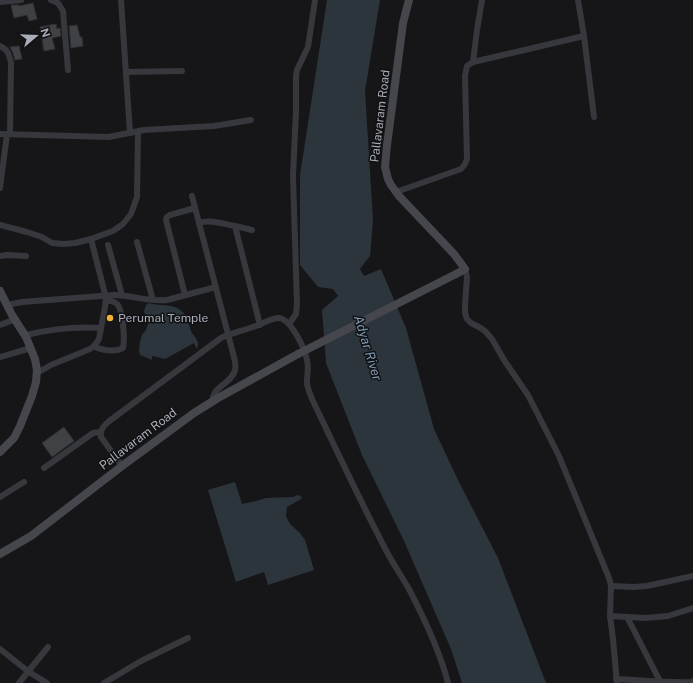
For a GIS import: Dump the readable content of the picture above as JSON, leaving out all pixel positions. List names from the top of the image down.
{
  "streets": {
    "street": ["Pallavaram Road"]
  },
  "water": ["Adyar River"],
  "places": ["Perumal Temple"],
  "north": "right"
}
